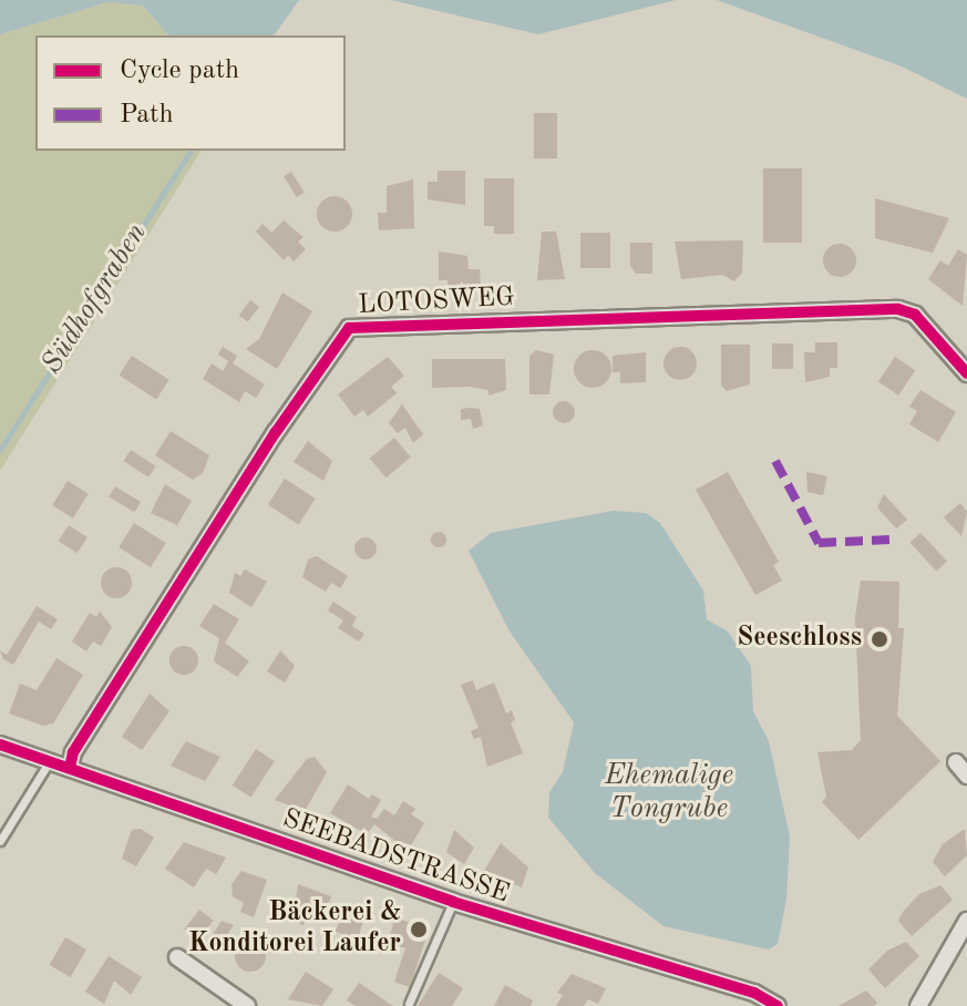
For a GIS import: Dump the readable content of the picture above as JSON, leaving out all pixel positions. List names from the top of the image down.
{
  "streets": {
    "street": ["LOTOSWEG", "SEEBADSTRASSE"]
  },
  "crossings": [
    ["LOTOSWEG", "SEEBADSTRASSE"]
  ],
  "water": ["Südhofgraben", "Ehemalige Tongrube"],
  "places": ["Seeschloss", "Bäckerei & Konditorei Laufer"],
  "legend": ["Cycle path", "Path"]
}
